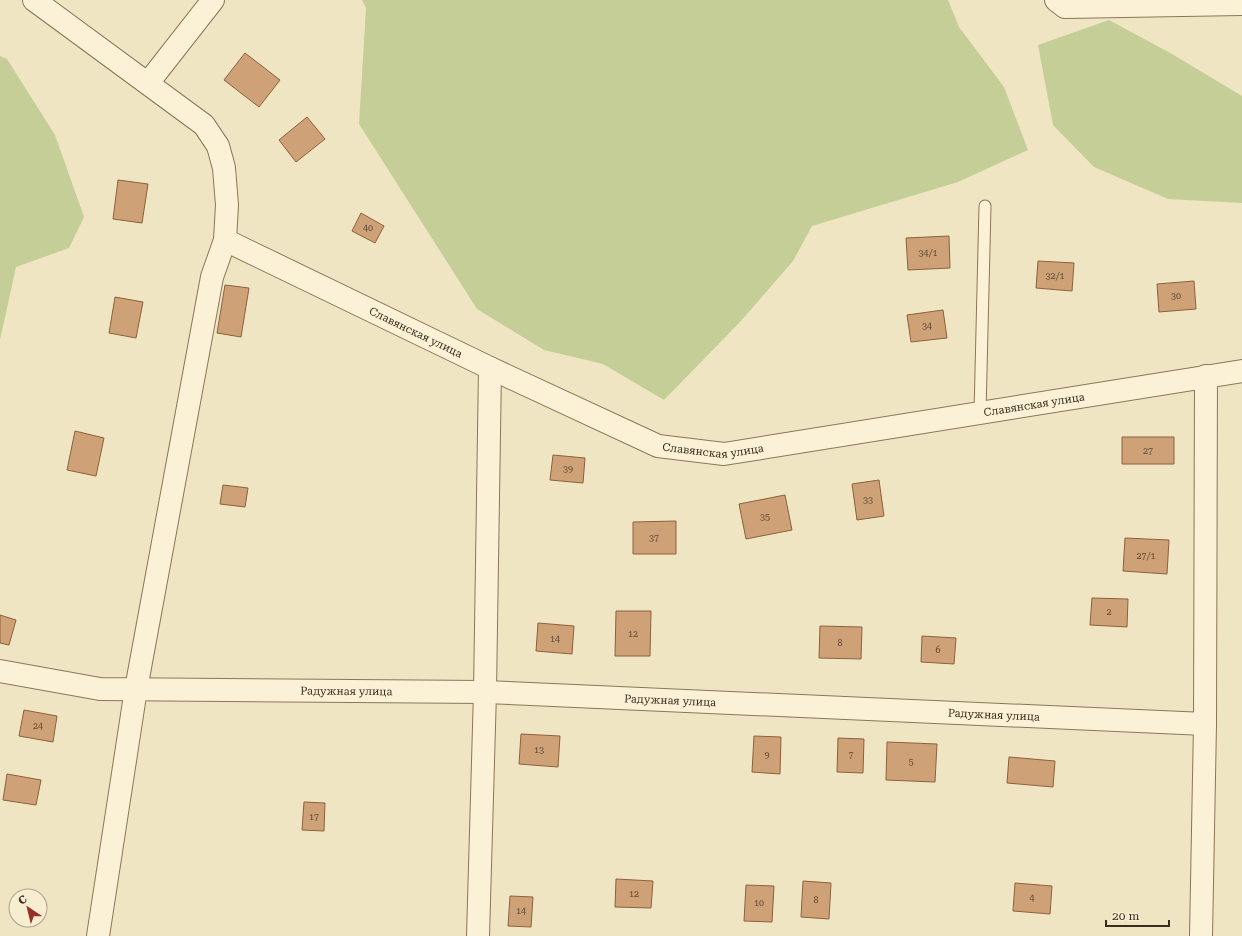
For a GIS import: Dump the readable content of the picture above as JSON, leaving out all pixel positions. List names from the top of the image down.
{
  "streets": {
    "street": ["Славянская улица", "Радужная улица"]
  },
  "house_numbers": [
    "40",
    "34/1",
    "32/1",
    "30",
    "34",
    "27",
    "39",
    "33",
    "35",
    "37",
    "27/1",
    "2",
    "12",
    "14",
    "8",
    "6",
    "24",
    "13",
    "9",
    "7",
    "5",
    "17",
    "12",
    "4",
    "8",
    "10",
    "14"
  ],
  "scale_bar": "20 m",
  "north": "top left"
}
